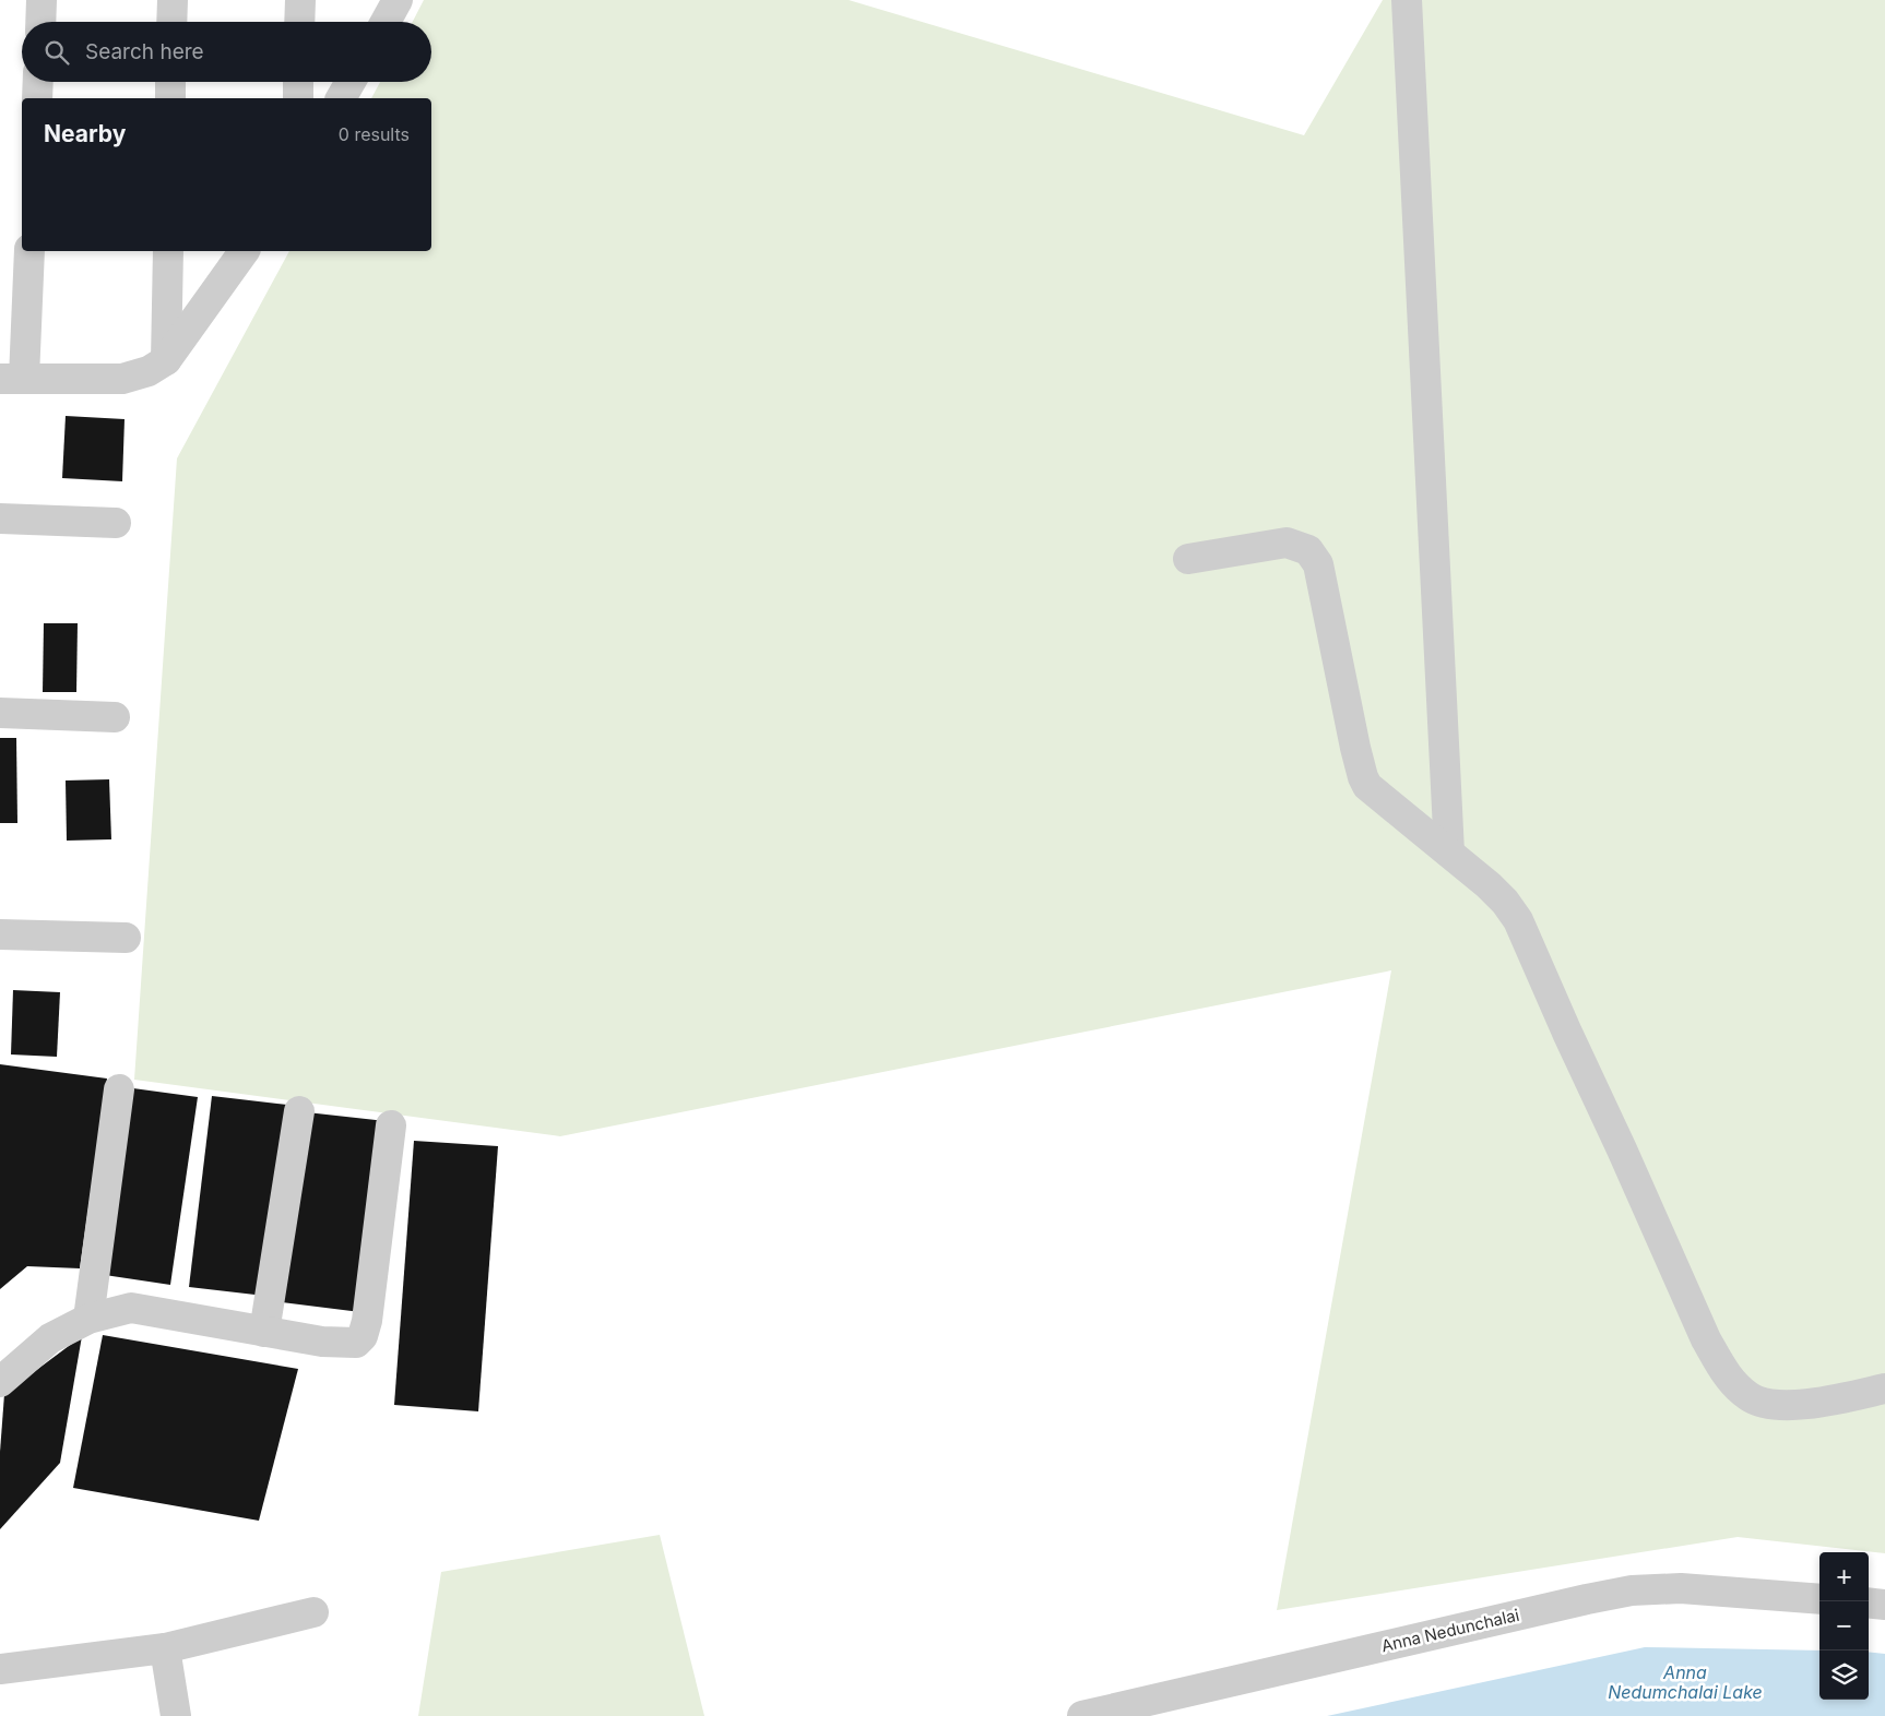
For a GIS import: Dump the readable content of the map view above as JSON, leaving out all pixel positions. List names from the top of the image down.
{
  "streets": {
    "street": ["Anna Nedunchalai"]
  },
  "water": ["Anna Nedumchalai Lake"],
  "page": {
    "search": "Search here",
    "heading": ["Nearby", "0 results"],
    "map_buttons": ["+", "−"]
  }
}
